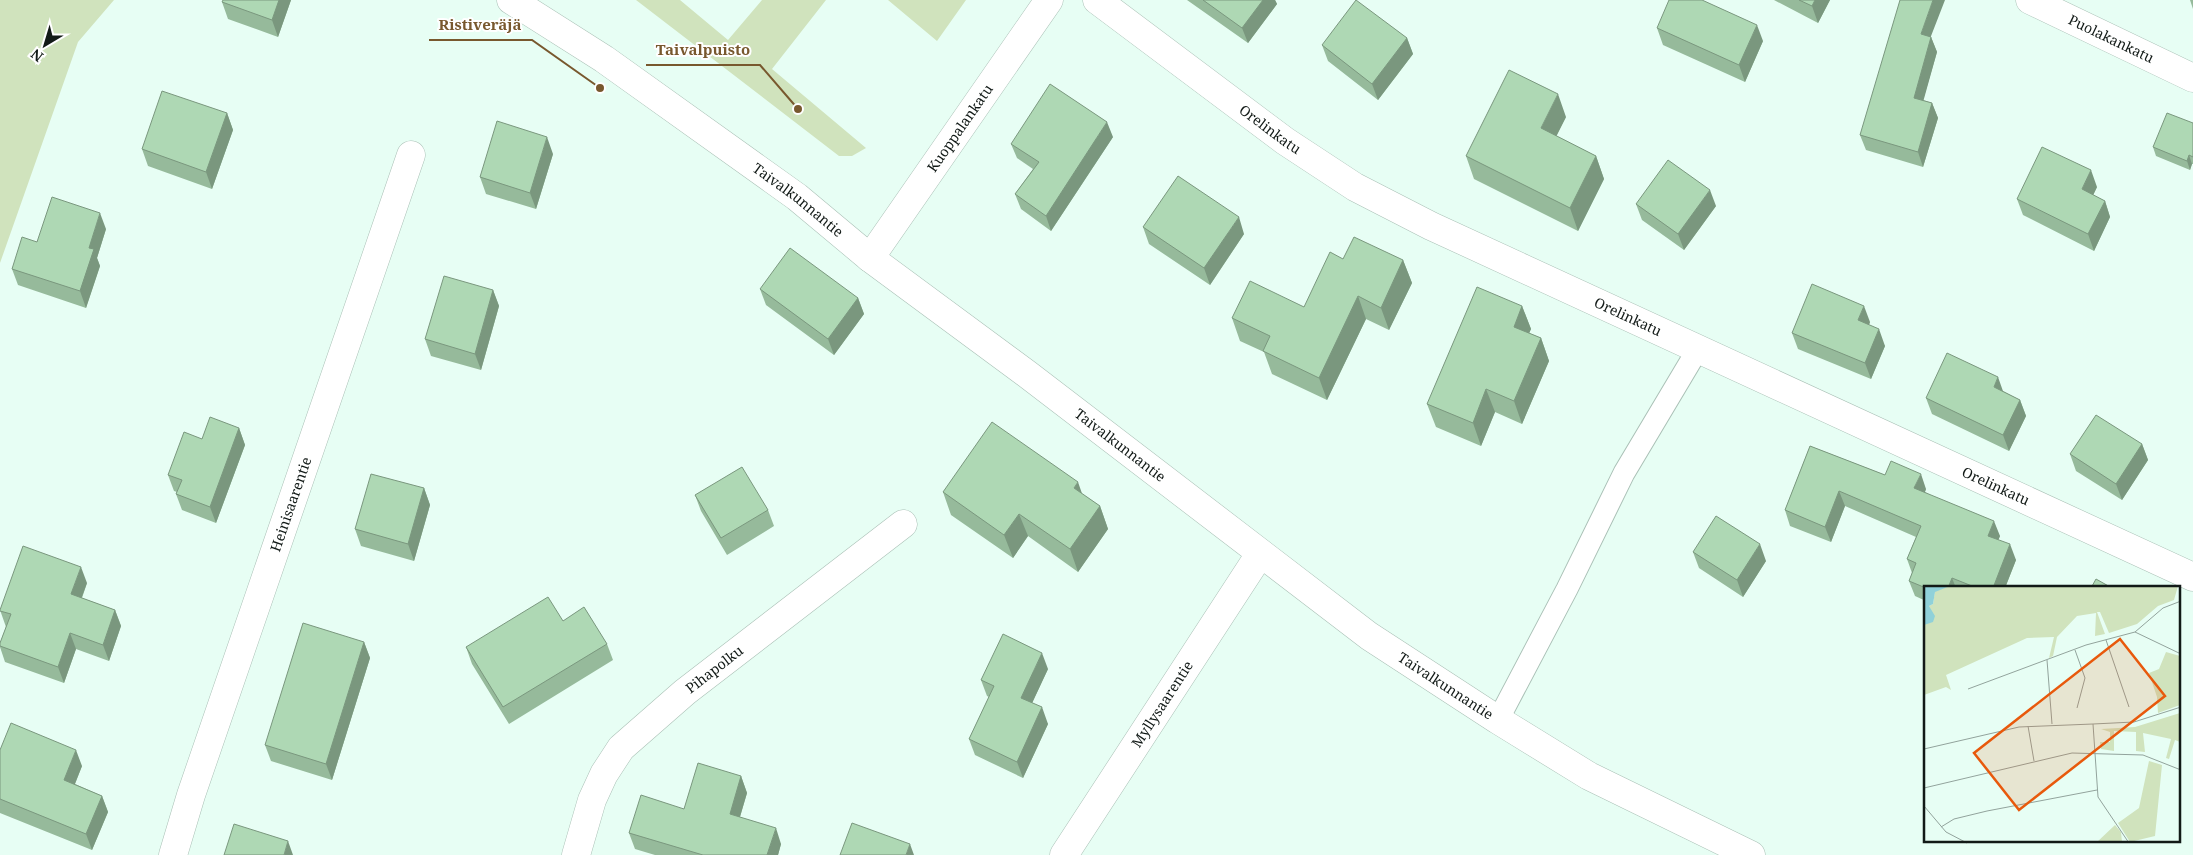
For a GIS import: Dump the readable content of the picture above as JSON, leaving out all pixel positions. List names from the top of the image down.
{
  "streets": {
    "street": [
      "Puolakankatu",
      "Kuoppalankatu",
      "Orelinkatu",
      "Taivalkunnantie",
      "Heinisaarentie",
      "Pihapolku",
      "Myllysaarentie"
    ]
  },
  "crossings": [
    ["Kuoppalankatu", "Taivalkunnantie"],
    ["Taivalkunnantie", "Myllysaarentie"]
  ],
  "places": ["Ristiveräjä", "Taivalpuisto"],
  "north": "bottom left"
}
